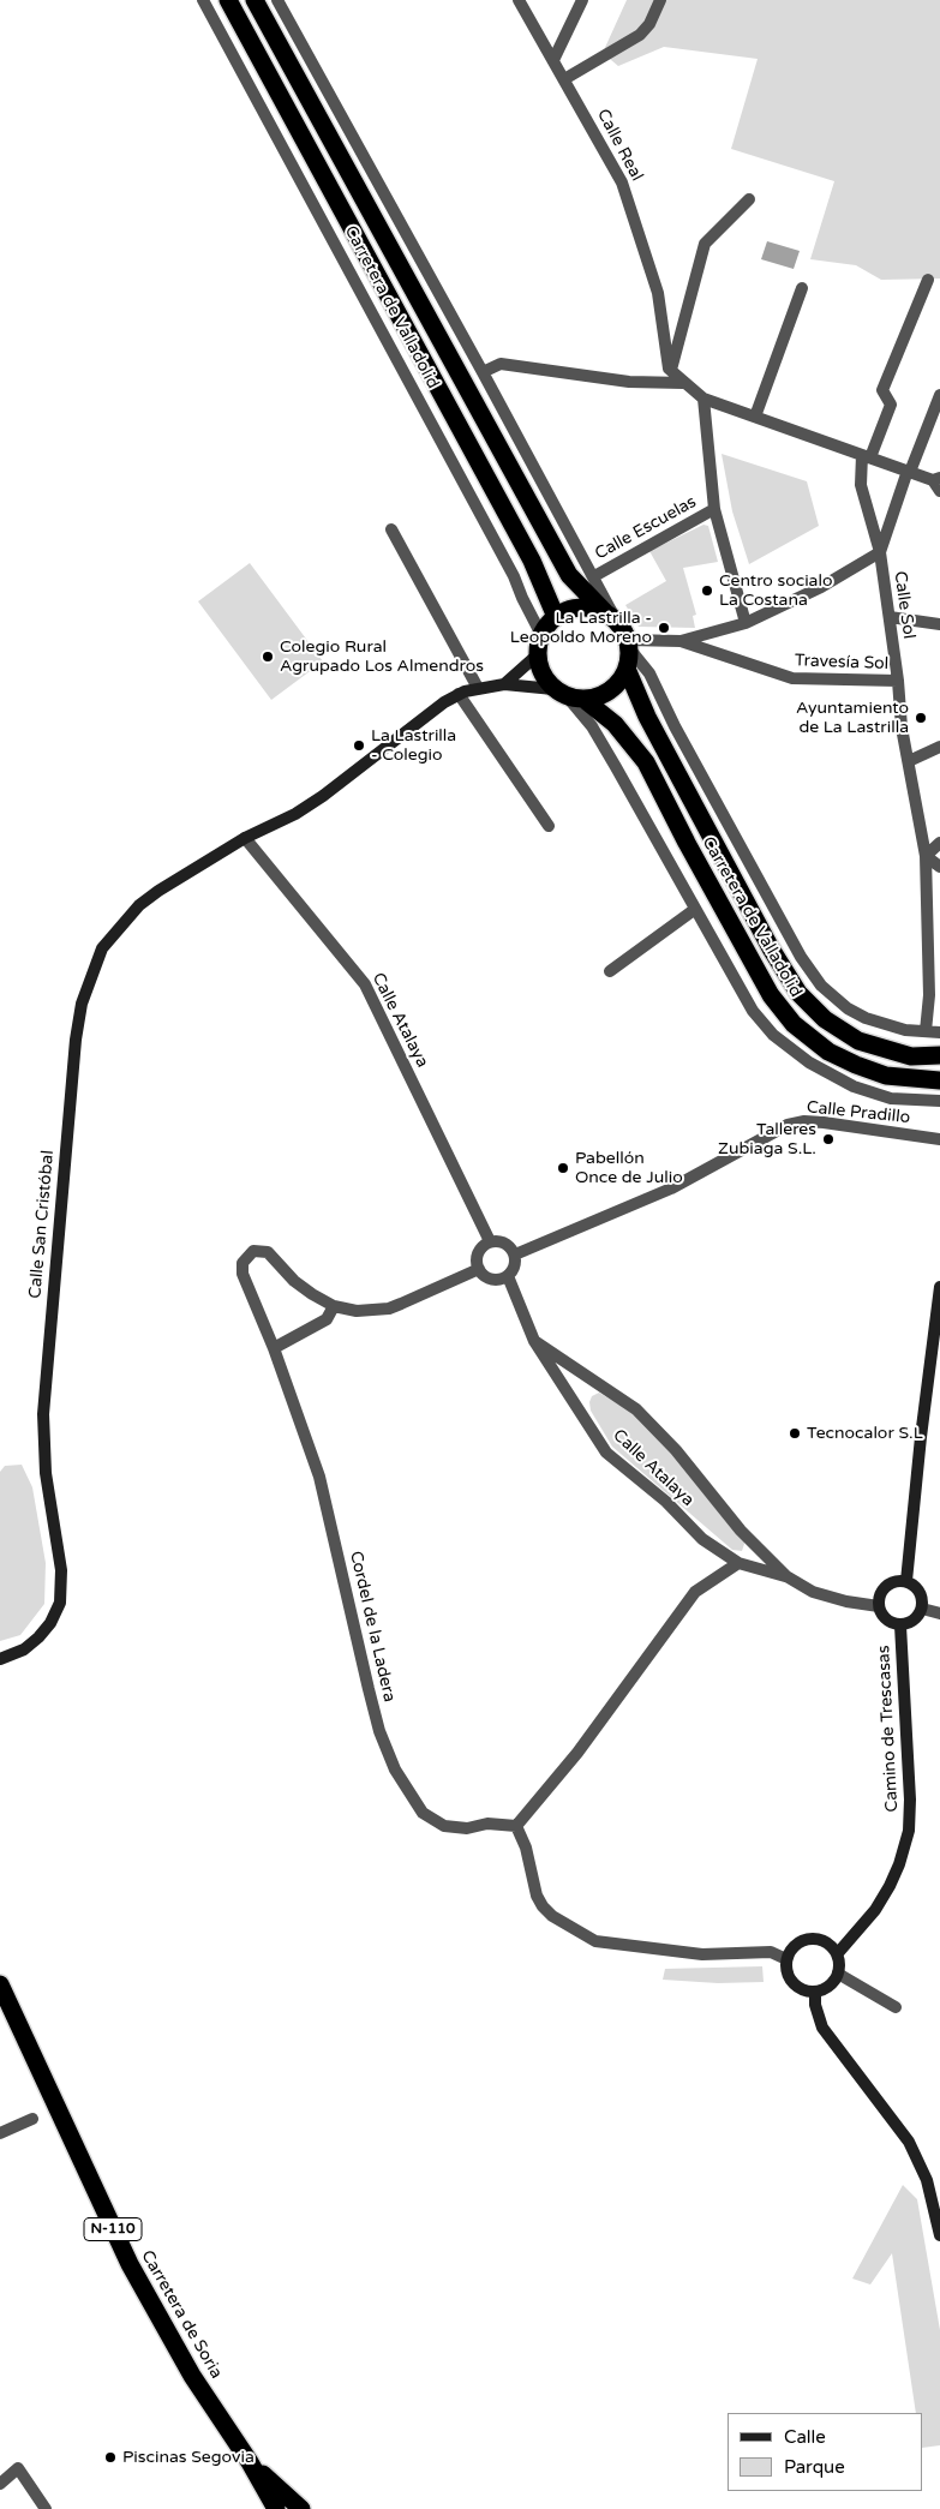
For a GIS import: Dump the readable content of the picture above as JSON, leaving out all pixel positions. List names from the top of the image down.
{
  "streets": {
    "highway": ["Carretera de Valladolid", "N-110", "Carretera de Soria"],
    "main road": ["Calle San Cristóbal", "Camino de Trescasas"],
    "street": [
      "Calle Real",
      "Calle Escuelas",
      "Calle Sol",
      "Travesía Sol",
      "Calle Atalaya",
      "Calle Pradillo",
      "Cordel de la Ladera"
    ]
  },
  "crossings": [
    ["Carretera de Valladolid", "Calle Sol"],
    ["Carretera de Valladolid", "Calle San Cristóbal"],
    ["Calle Sol", "Travesía Sol"],
    ["Calle Atalaya", "Calle Pradillo"],
    ["Calle Atalaya", "Calle San Cristóbal"],
    ["Calle Atalaya", "Cordel de la Ladera"],
    ["Calle Atalaya", "Camino de Trescasas"],
    ["Calle Pradillo", "Cordel de la Ladera"]
  ],
  "places": [
    "Centro socialo La Costana",
    "La Lastrilla - Leopoldo Moreno",
    "Colegio Rural Agrupado Los Almendros",
    "Ayuntamiento de La Lastrilla",
    "La Lastrilla - Colegio",
    "Talleres Zubiaga S.L.",
    "Pabellón Once de Julio",
    "Tecnocalor S.L",
    "Piscinas Segovia"
  ],
  "legend": ["Calle", "Parque"]
}
